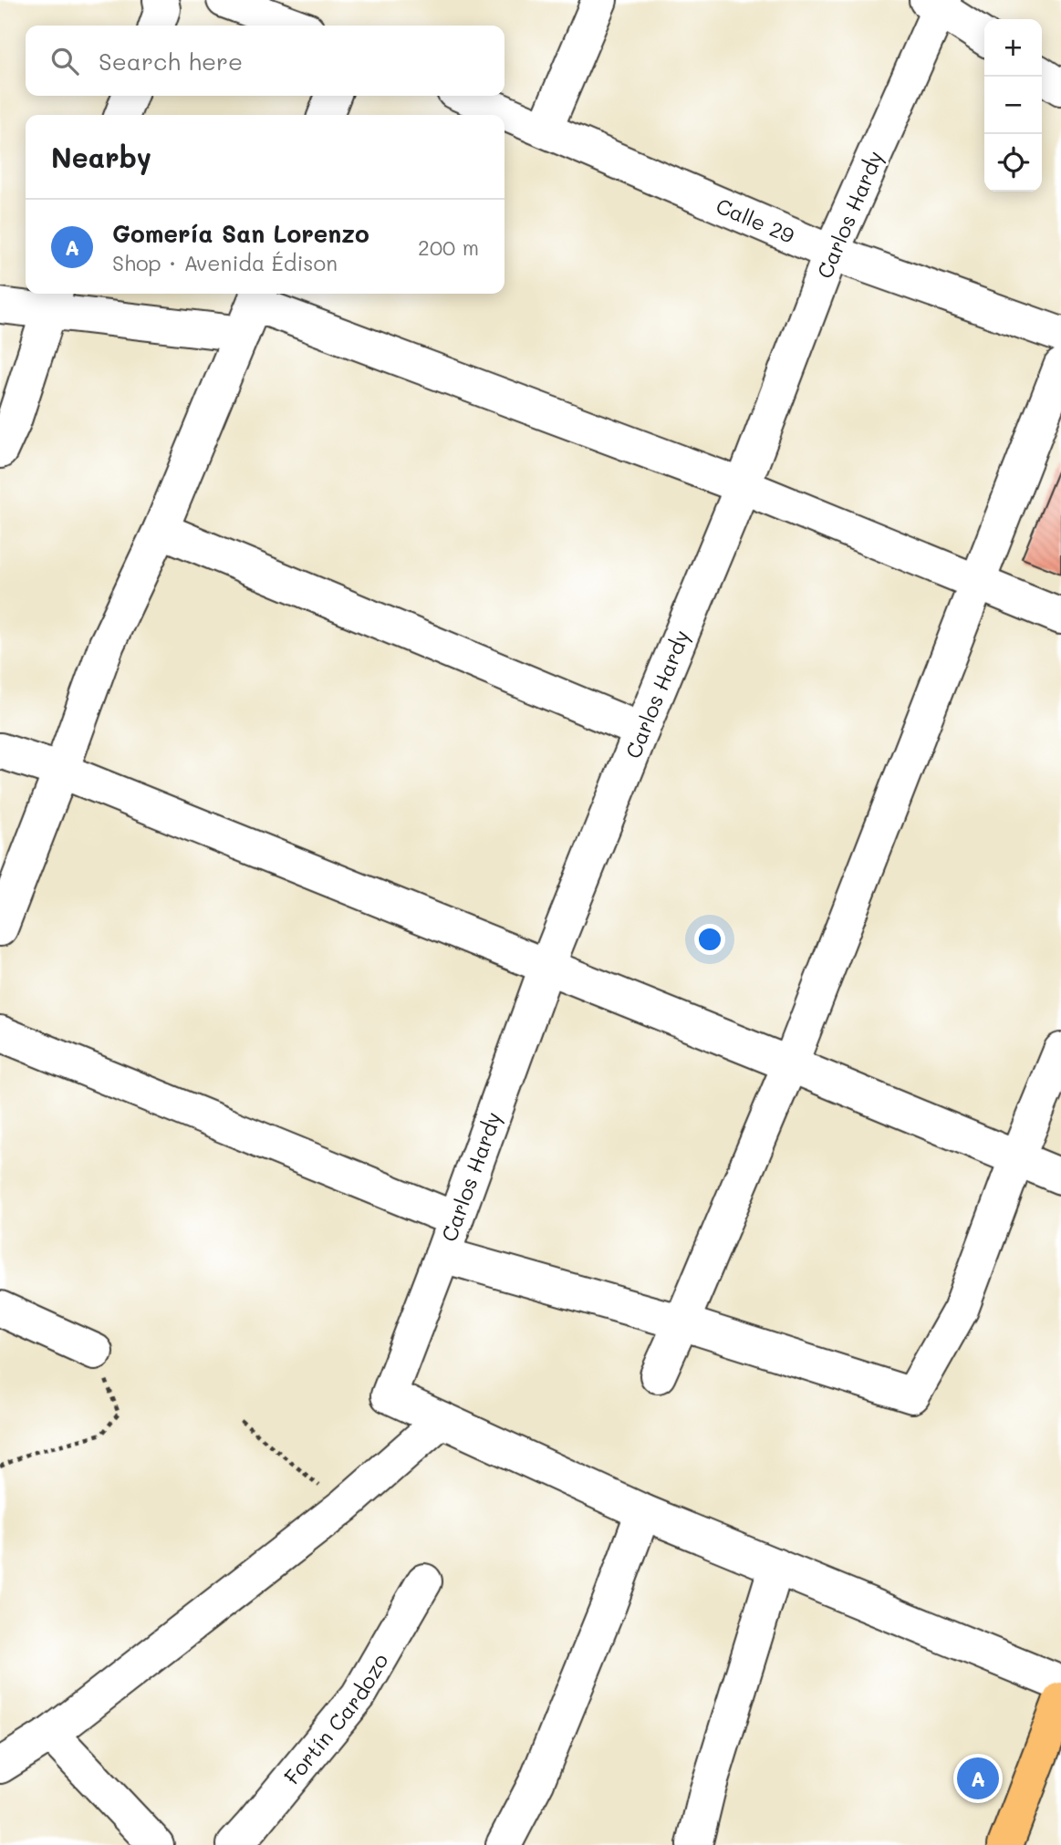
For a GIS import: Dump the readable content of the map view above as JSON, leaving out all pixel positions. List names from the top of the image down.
{
  "streets": {
    "street": ["Carlos Hardy", "Calle 29", "Fortín Cardozo"]
  },
  "crossings": [
    ["Carlos Hardy", "Calle 29"]
  ],
  "page": {
    "map_buttons": ["+", "−"],
    "search": "Search here",
    "heading": "Nearby",
    "list": [
      {
        "mark": "A",
        "name": "Gomería San Lorenzo",
        "note": "Shop · Avenida Édison",
        "value": "200 m"
      }
    ],
    "pins": "A"
  }
}
